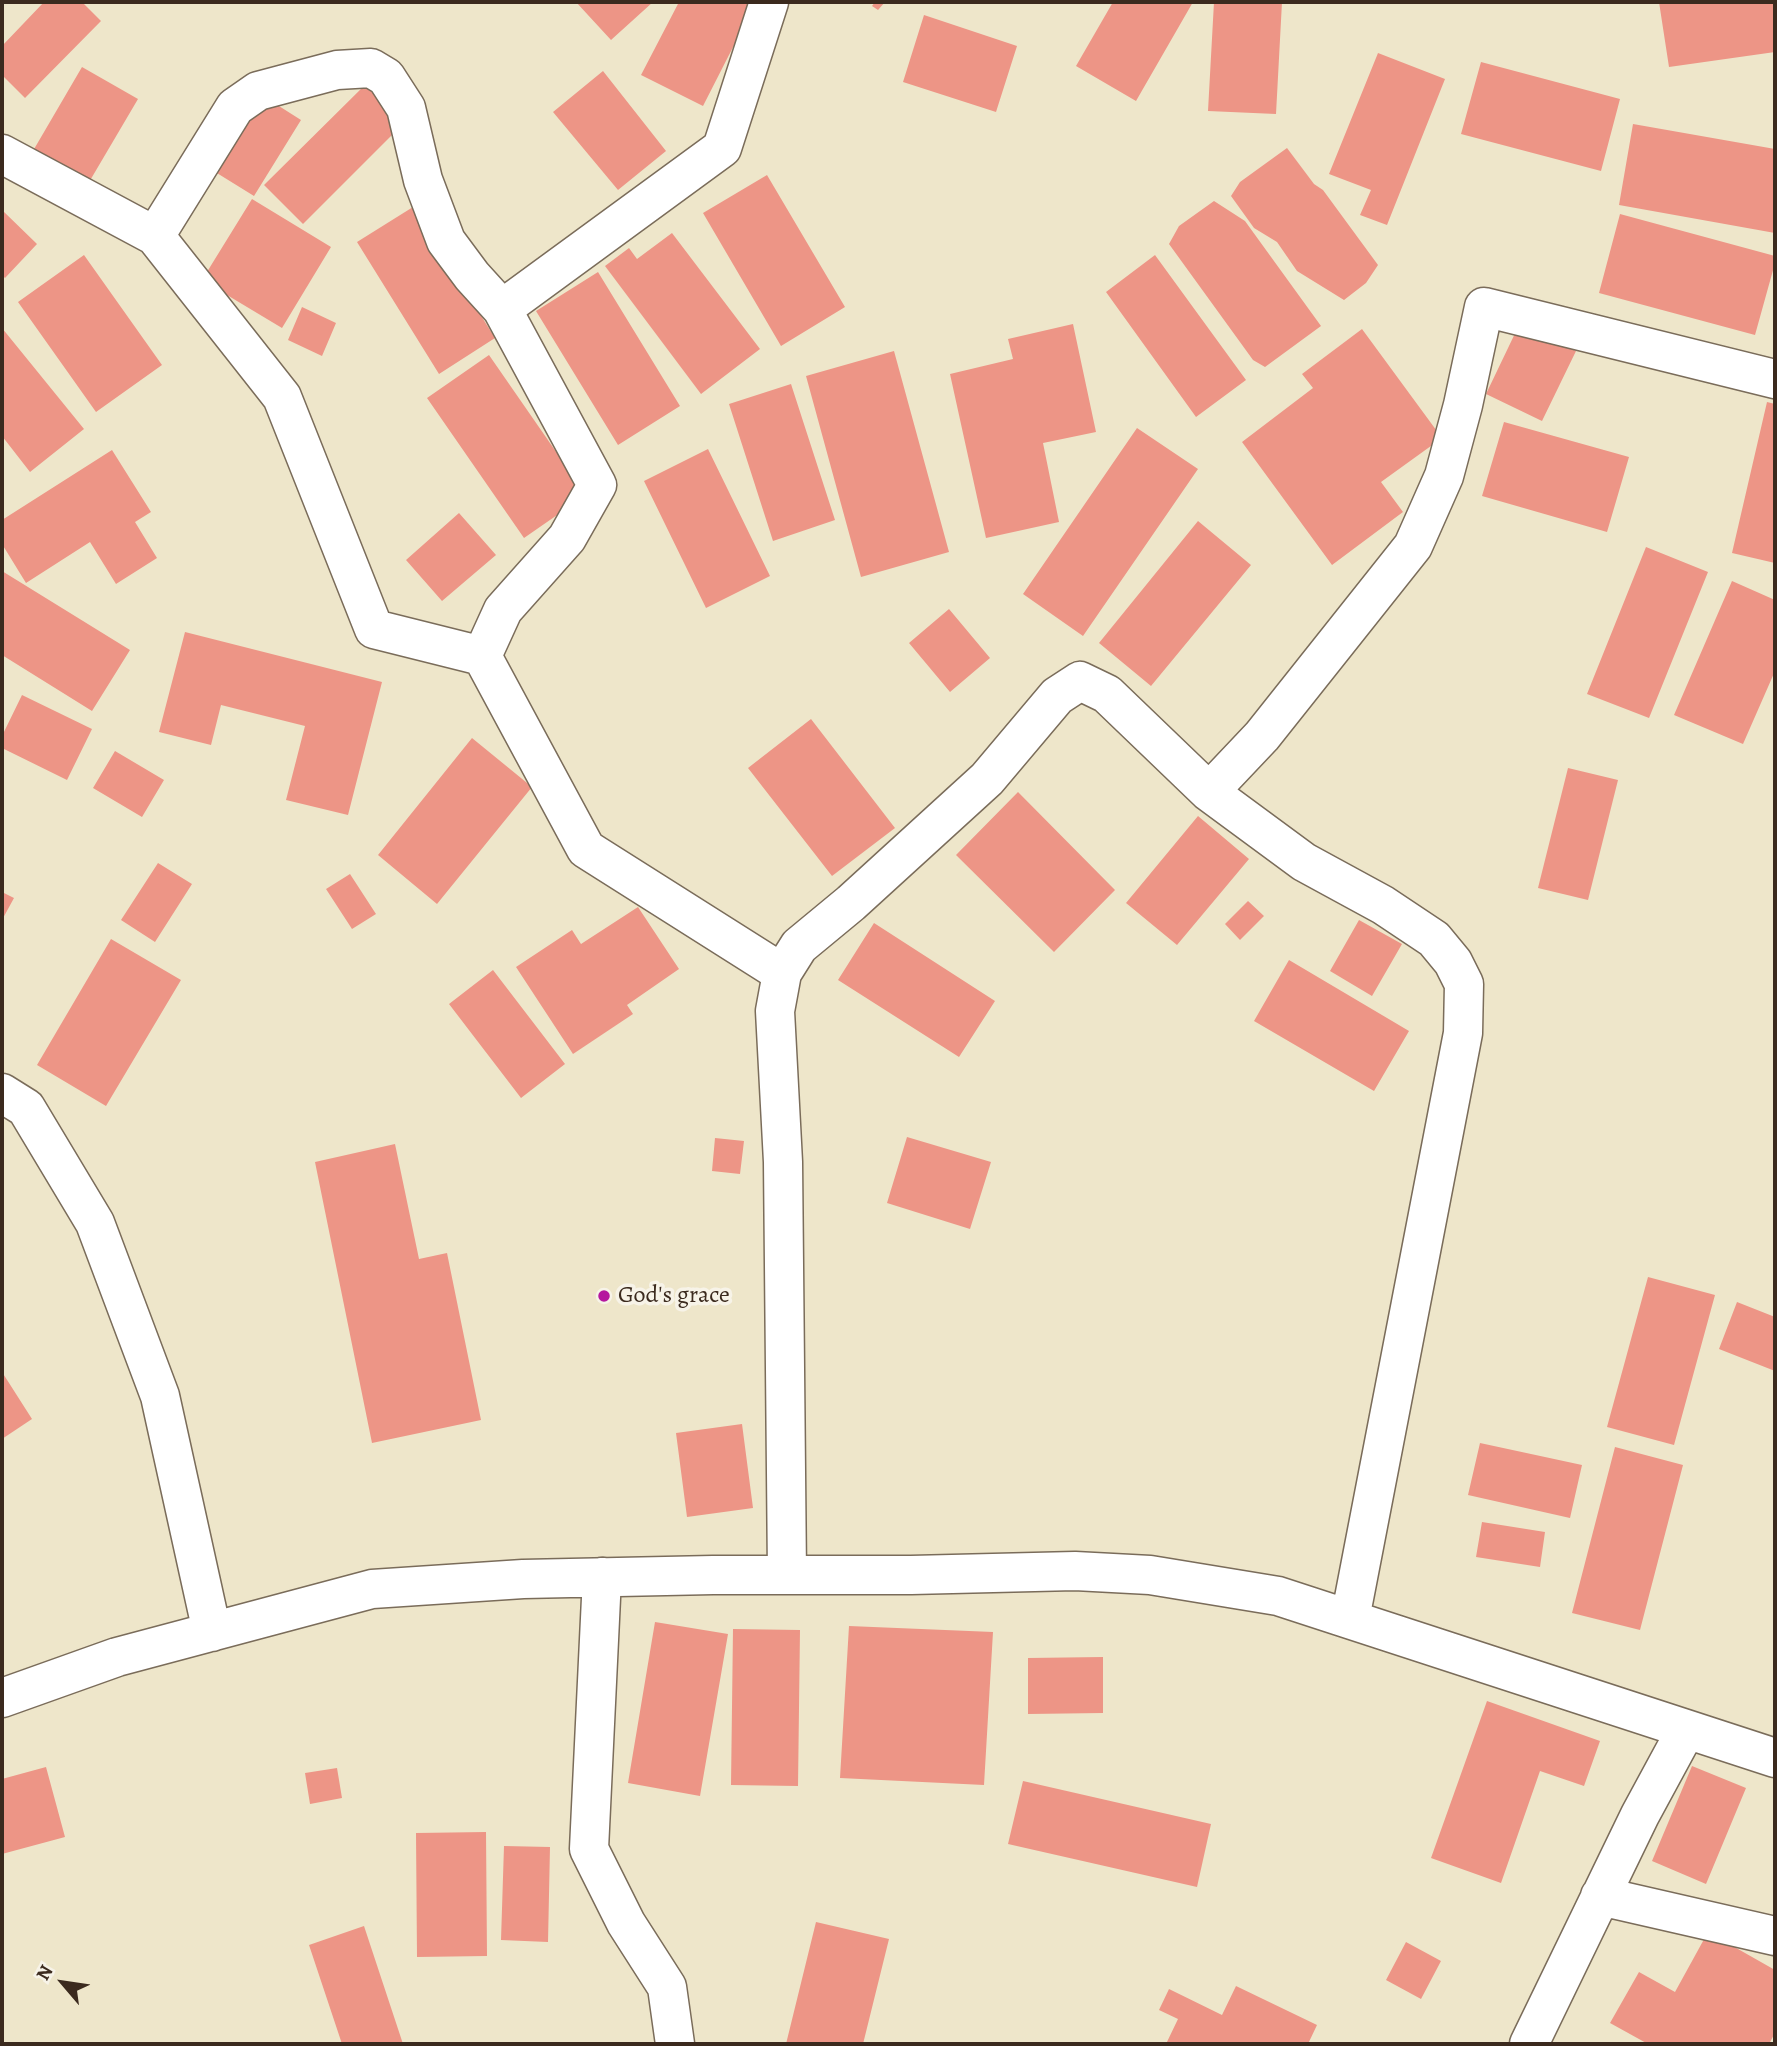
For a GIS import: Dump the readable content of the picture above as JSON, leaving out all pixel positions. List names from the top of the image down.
{
  "places": ["God's grace"],
  "north": "top left"
}
